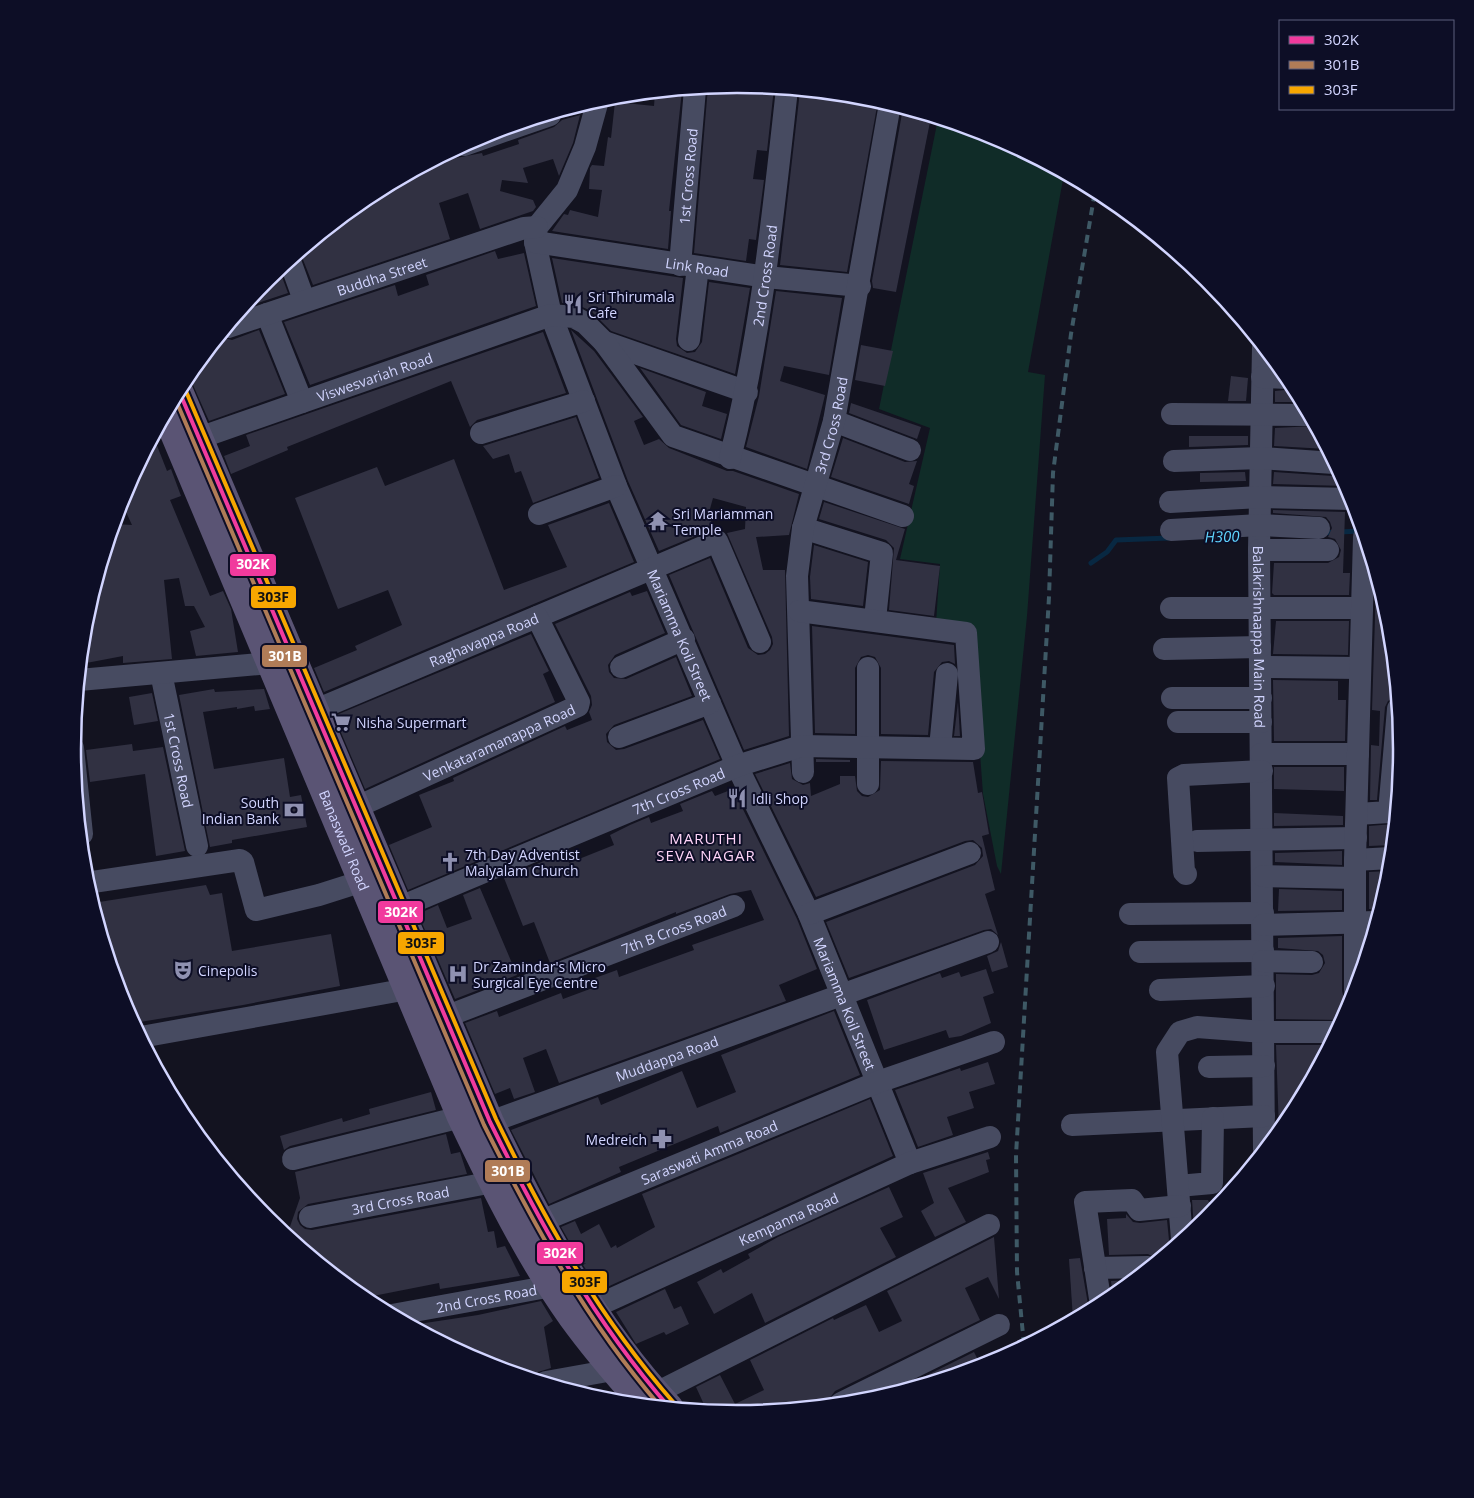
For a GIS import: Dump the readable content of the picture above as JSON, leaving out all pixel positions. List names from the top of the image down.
{
  "streets": {
    "main road": ["Banaswadi Road"],
    "street": [
      "1st Cross Road",
      "Link Road",
      "Buddha Street",
      "2nd Cross Road",
      "Viswesvariah Road",
      "3rd Cross Road",
      "Mariamma Koil Street",
      "Balakrishnaappa Main Road",
      "Raghavappa Road",
      "Venkataramanappa Road",
      "7th Cross Road",
      "7th B Cross Road",
      "Muddappa Road",
      "Saraswati Amma Road",
      "Kempanna Road"
    ]
  },
  "crossings": [
    ["1st Cross Road", "Link Road"],
    ["Link Road", "Buddha Street"],
    ["Link Road", "2nd Cross Road"],
    ["Link Road", "3rd Cross Road"],
    ["Link Road", "Mariamma Koil Street"],
    ["Buddha Street", "Mariamma Koil Street"],
    ["2nd Cross Road", "Banaswadi Road"],
    ["Viswesvariah Road", "Mariamma Koil Street"],
    ["Viswesvariah Road", "Banaswadi Road"],
    ["3rd Cross Road", "7th Cross Road"],
    ["3rd Cross Road", "Banaswadi Road"],
    ["Mariamma Koil Street", "Raghavappa Road"],
    ["Mariamma Koil Street", "7th Cross Road"],
    ["Mariamma Koil Street", "Muddappa Road"],
    ["Mariamma Koil Street", "Saraswati Amma Road"],
    ["Mariamma Koil Street", "Kempanna Road"],
    ["Raghavappa Road", "Venkataramanappa Road"],
    ["Raghavappa Road", "Banaswadi Road"],
    ["Venkataramanappa Road", "Banaswadi Road"],
    ["7th Cross Road", "Banaswadi Road"],
    ["Banaswadi Road", "7th B Cross Road"],
    ["Banaswadi Road", "Muddappa Road"],
    ["Banaswadi Road", "Saraswati Amma Road"],
    ["Banaswadi Road", "Kempanna Road"]
  ],
  "districts": ["MARUTHI SEVA NAGAR"],
  "water": ["H300"],
  "places": {
    "restaurant": ["Sri Thirumala Cafe", "Idli Shop"],
    "temple": ["Sri Mariamman Temple"],
    "supermarket": ["Nisha Supermart"],
    "bank": ["South Indian Bank"],
    "church": ["7th Day Adventist Malyalam Church"],
    "theatre": ["Cinepolis"],
    "hospital": ["Dr Zamindar's Micro Surgical Eye Centre"],
    "pharmacy": ["Medreich"]
  },
  "lines": ["transit line 303F", "transit line 302K", "transit line 301B"],
  "legend": ["302K", "301B", "303F"]
}
